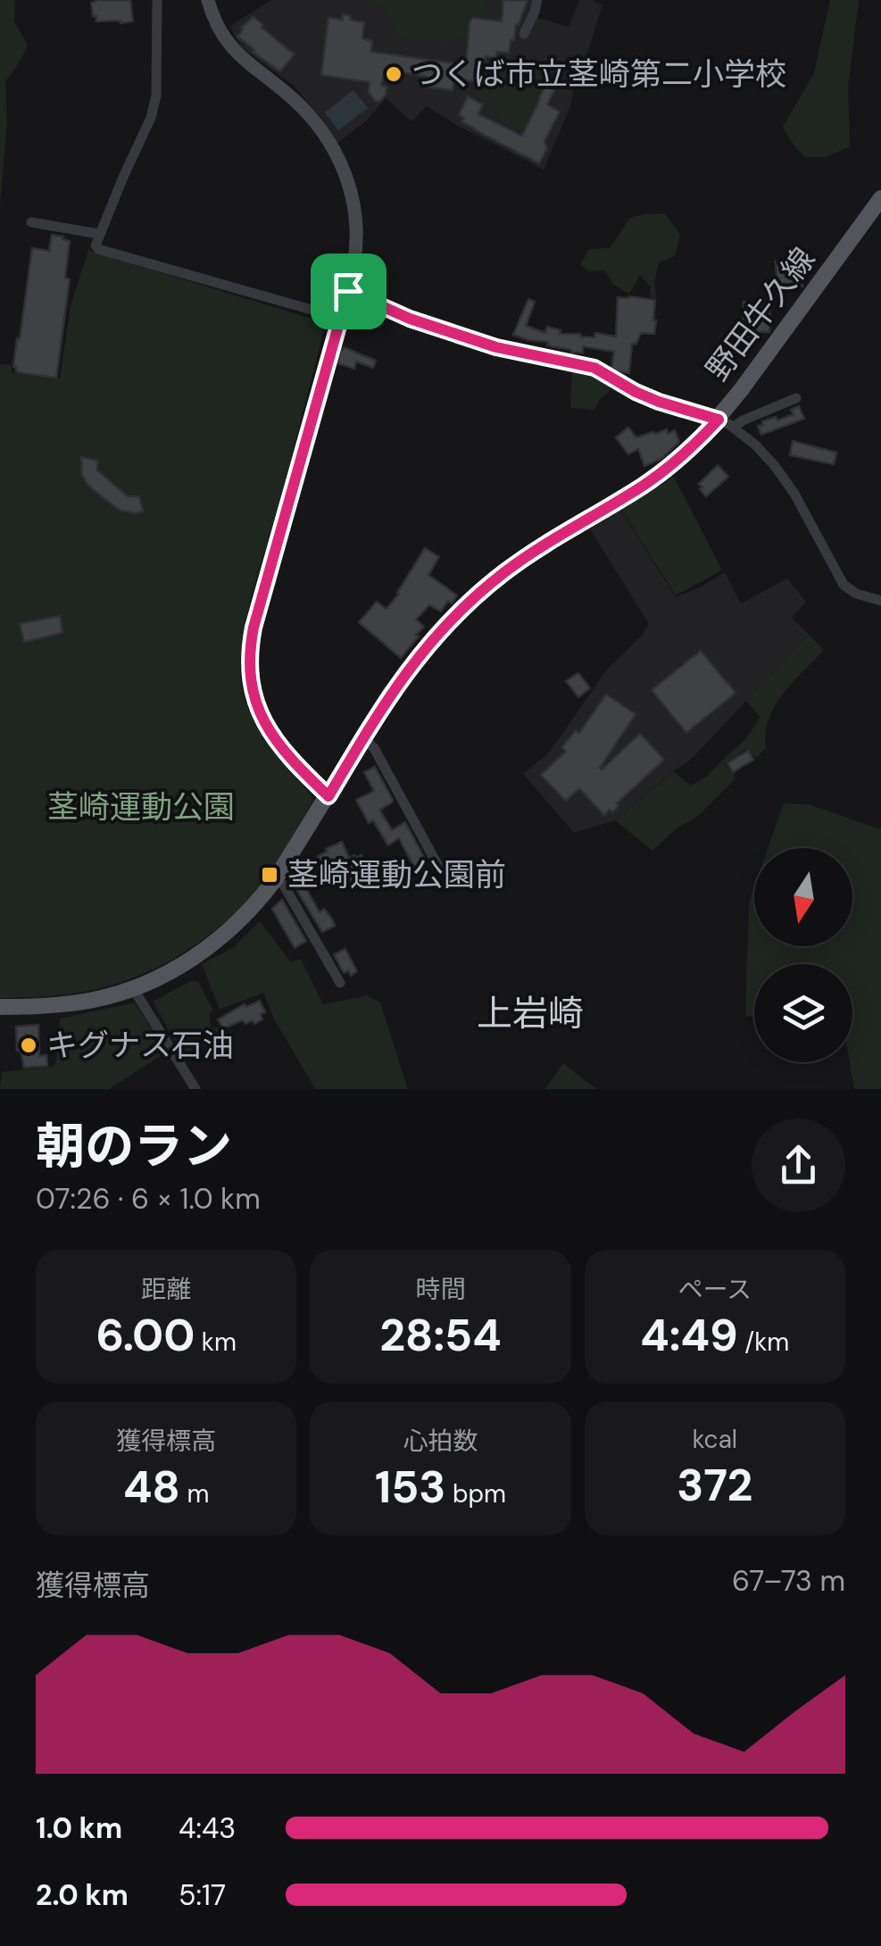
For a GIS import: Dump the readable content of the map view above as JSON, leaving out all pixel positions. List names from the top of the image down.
{
  "streets": {
    "main road": ["野田牛久線"]
  },
  "districts": ["上岩崎"],
  "parks": ["茎崎運動公園"],
  "places": {
    "other": ["つくば市立茎崎第二小学校", "キグナス石油"],
    "transit": ["茎崎運動公園前"]
  },
  "north": "bottom",
  "page": {
    "heading": ["朝のラン", "07:26 · 6 × 1.0 km"],
    "stats": [
      ["距離", "6.00 km"],
      ["時間", "28:54"],
      ["ペース", "4:49 /km"],
      ["獲得標高", "48 m"],
      ["心拍数", "153 bpm"],
      ["kcal", "372"]
    ],
    "chart": ["獲得標高", "67–73 m"],
    "list": [
      {
        "name": "1.0 km",
        "note": "4:43"
      },
      {
        "name": "2.0 km",
        "note": "5:17"
      }
    ]
  }
}
